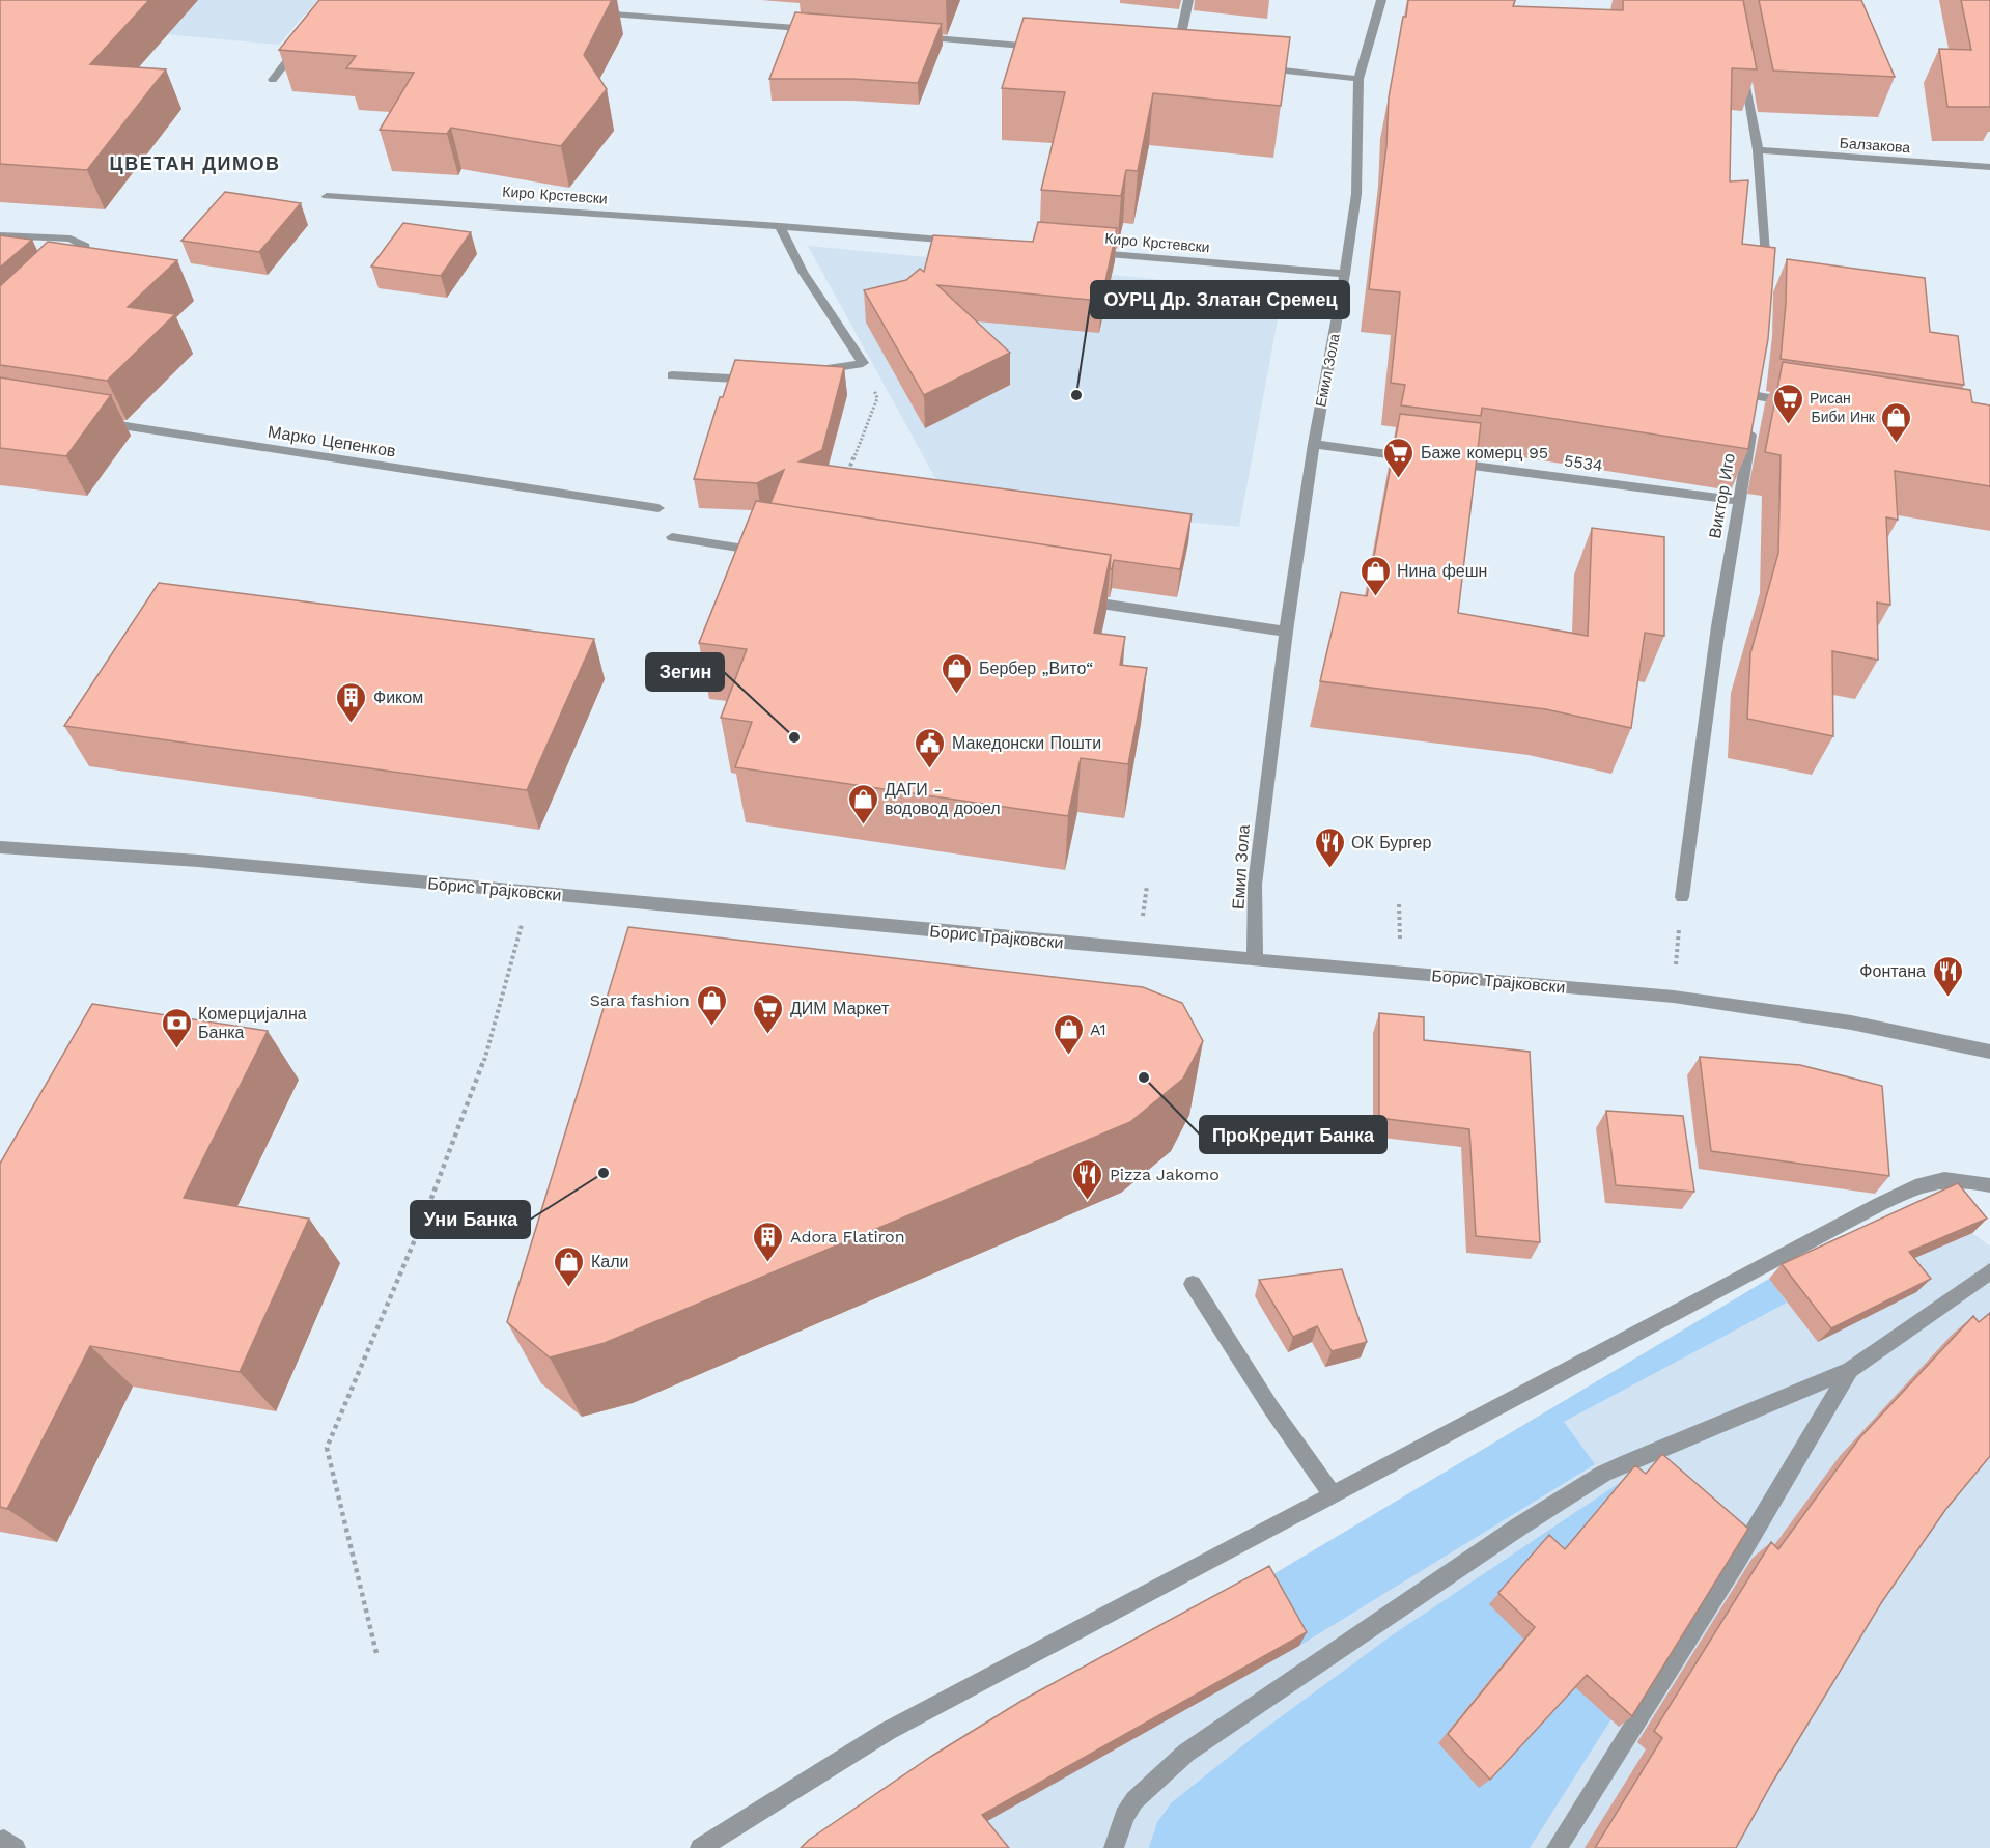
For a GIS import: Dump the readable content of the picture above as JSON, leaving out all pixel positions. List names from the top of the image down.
{
  "streets": {
    "street": [
      "Балзакова",
      "Киро Крстевски",
      "Емил Зола",
      "Марко Цепенков",
      "5534",
      "Виктор Иго",
      "Борис Трајковски"
    ]
  },
  "crossings": [
    ["Киро Крстевски", "Емил Зола"],
    ["Емил Зола", "Борис Трајковски"],
    ["5534", "Виктор Иго"]
  ],
  "districts": ["ЦВЕТАН ДИМОВ"],
  "places": {
    "other": [
      "ОУРЦ Др. Златан Сремец",
      "Зегин",
      "ПроКредит Банка",
      "Уни Банка"
    ],
    "supermarket": ["Рисан", "Баже комерц 95", "ДИМ Маркет"],
    "shop": [
      "Биби Инк",
      "Нина фешн",
      "Бербер „Вито“",
      "ДАГИ - водовод дооел",
      "Sara fashion",
      "A1",
      "Кали"
    ],
    "building": ["Фиком", "Adora Flatiron"],
    "public building": ["Македонски Пошти"],
    "restaurant": ["ОК Бургер", "Фонтана", "Pizza Jakomo"],
    "bank": ["Комерцијална Банка"]
  }
}
